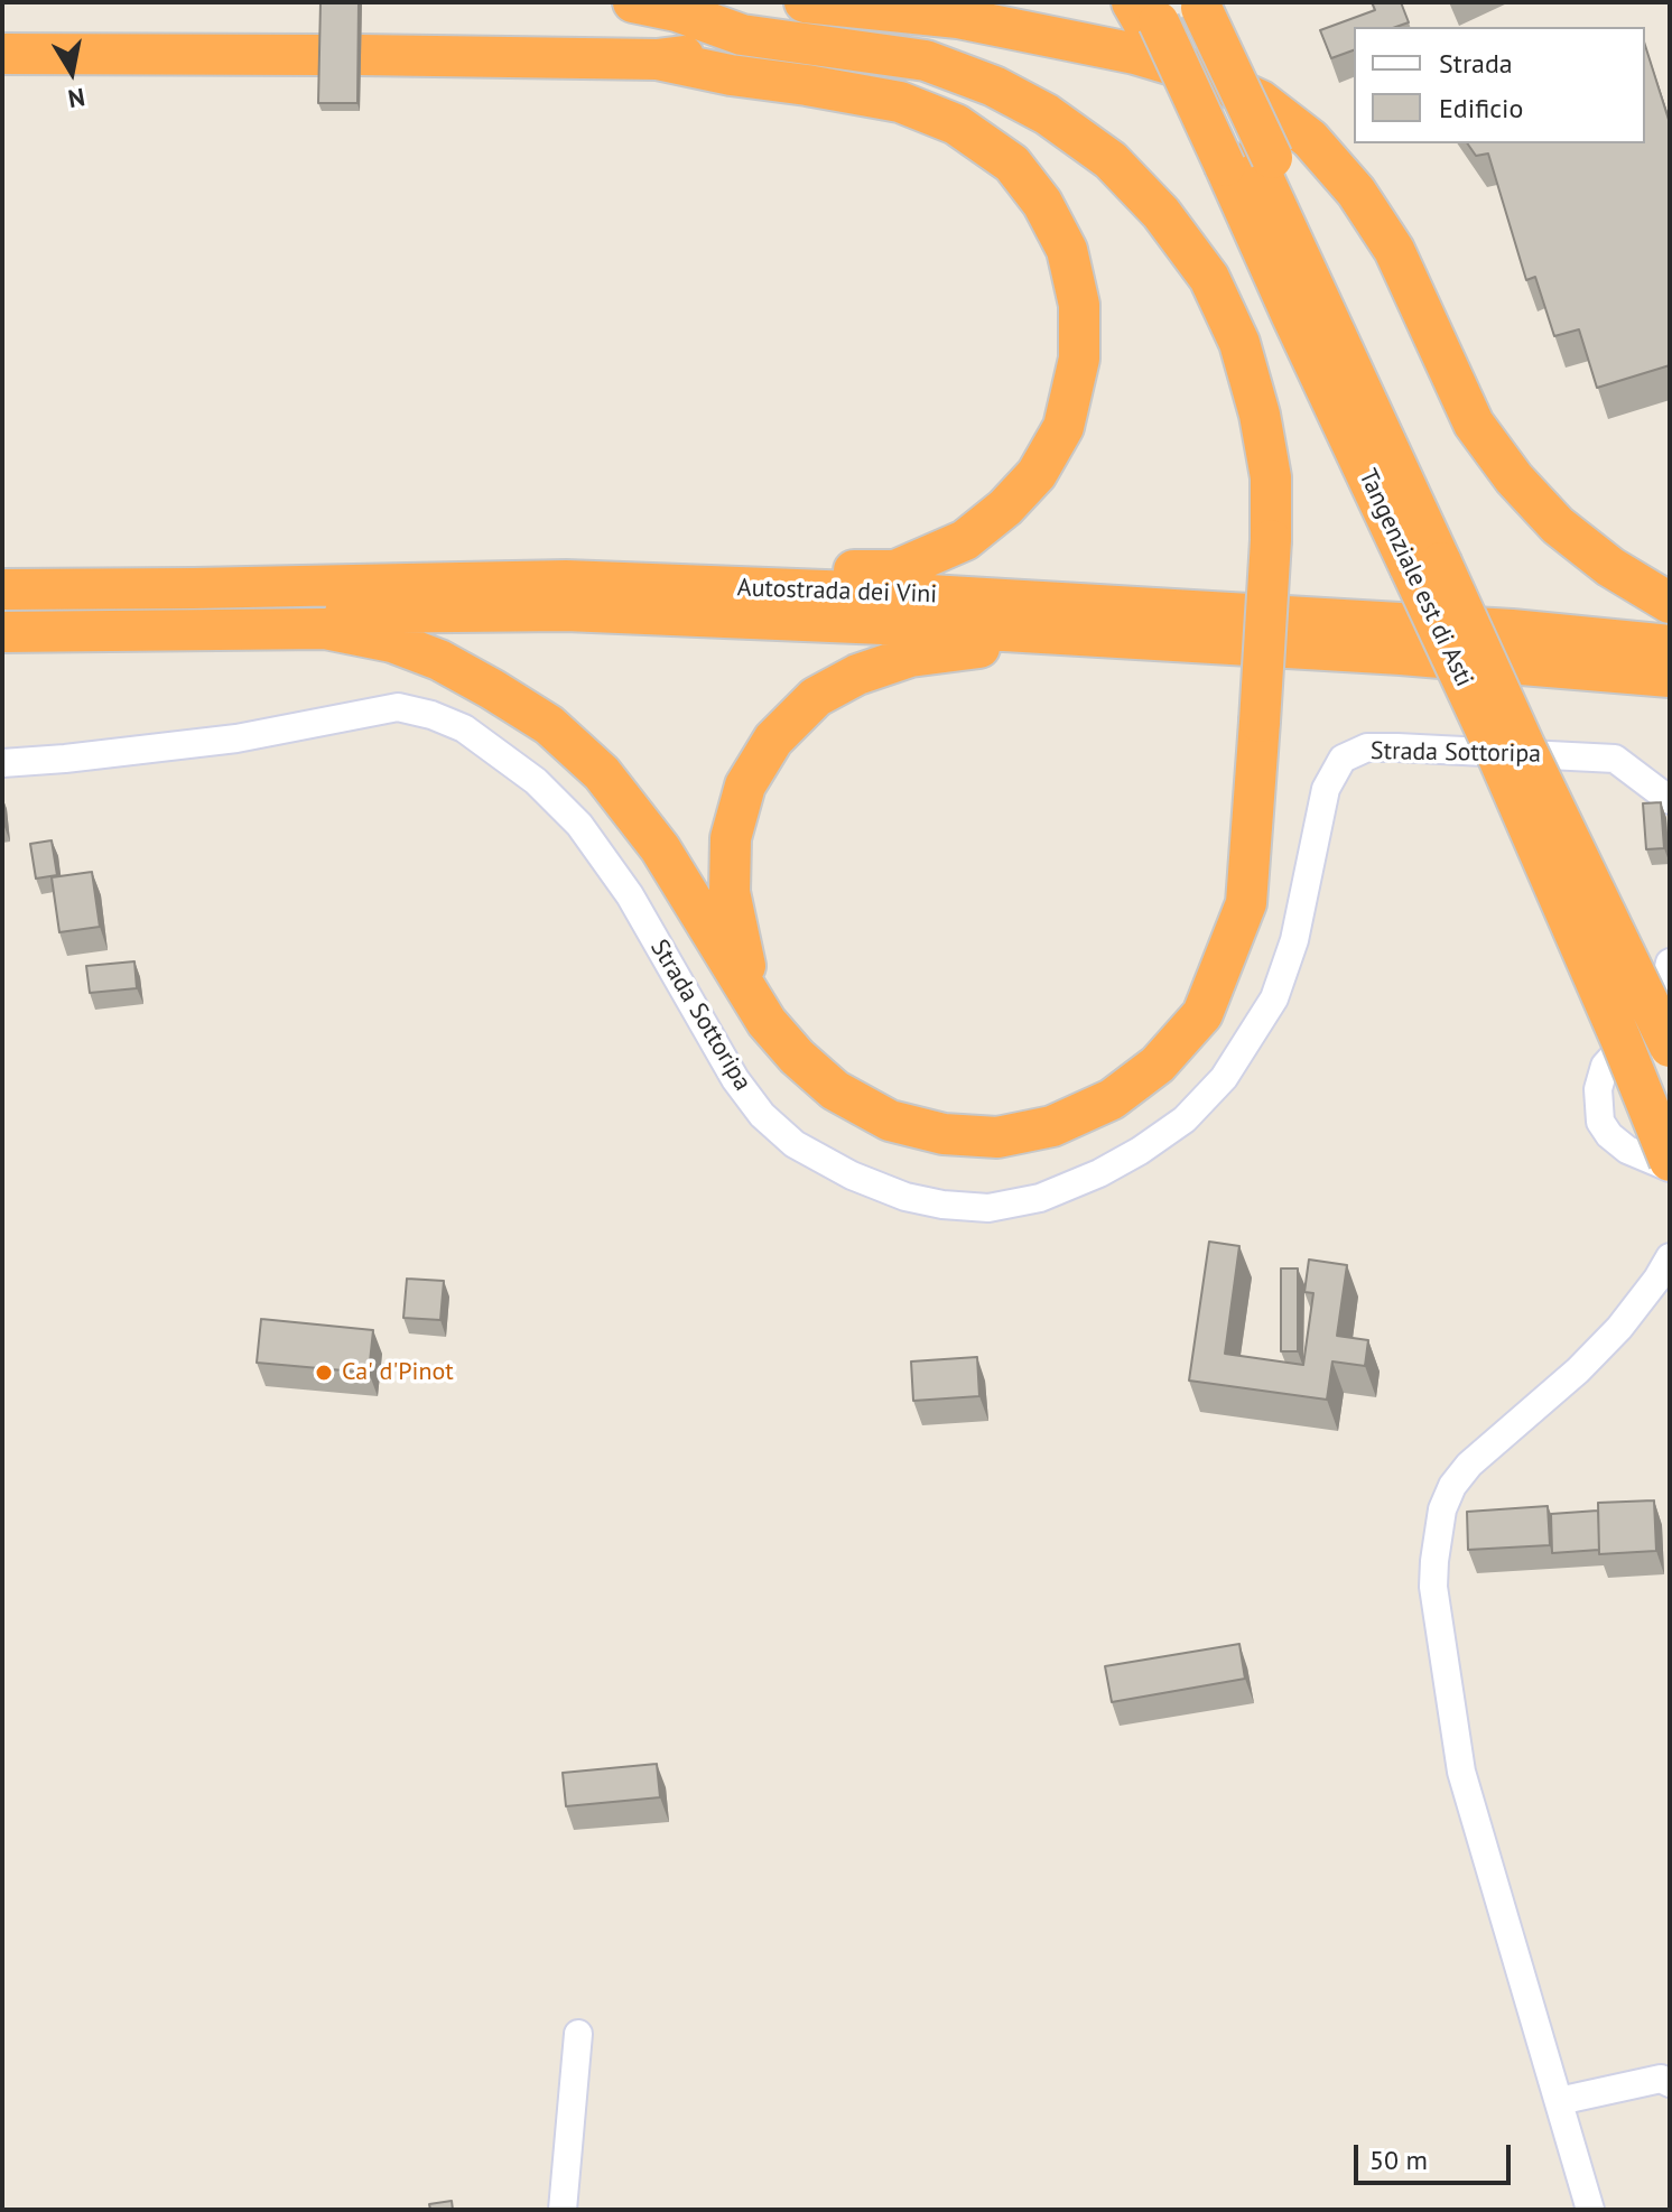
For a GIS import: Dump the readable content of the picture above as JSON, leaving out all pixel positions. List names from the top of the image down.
{
  "streets": {
    "highway": ["Tangenziale est di Asti", "Autostrada dei Vini"],
    "street": ["Strada Sottoripa"]
  },
  "places": ["Ca' d'Pinot"],
  "legend": ["Strada", "Edificio"],
  "scale_bar": "50 m",
  "north": "bottom"
}
